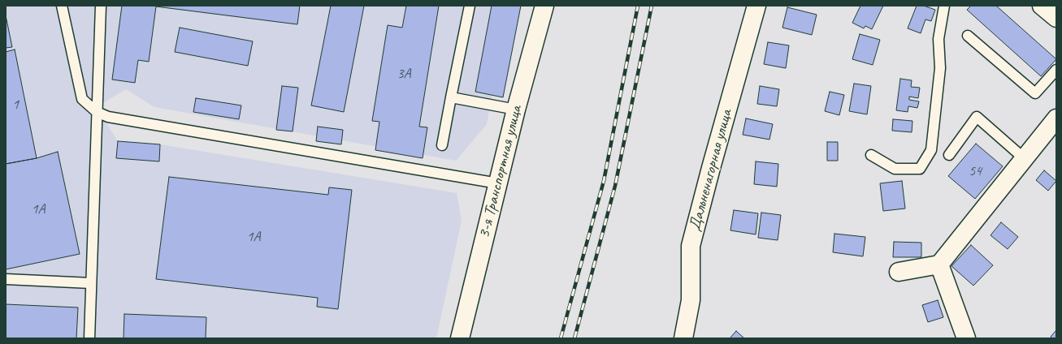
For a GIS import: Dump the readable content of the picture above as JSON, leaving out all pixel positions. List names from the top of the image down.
{
  "streets": {
    "street": ["Дальненагорная улица", "3-я Транспортная улица"]
  },
  "house_numbers": [
    "3А",
    "1",
    "54",
    "1А",
    "1А"
  ]
}
